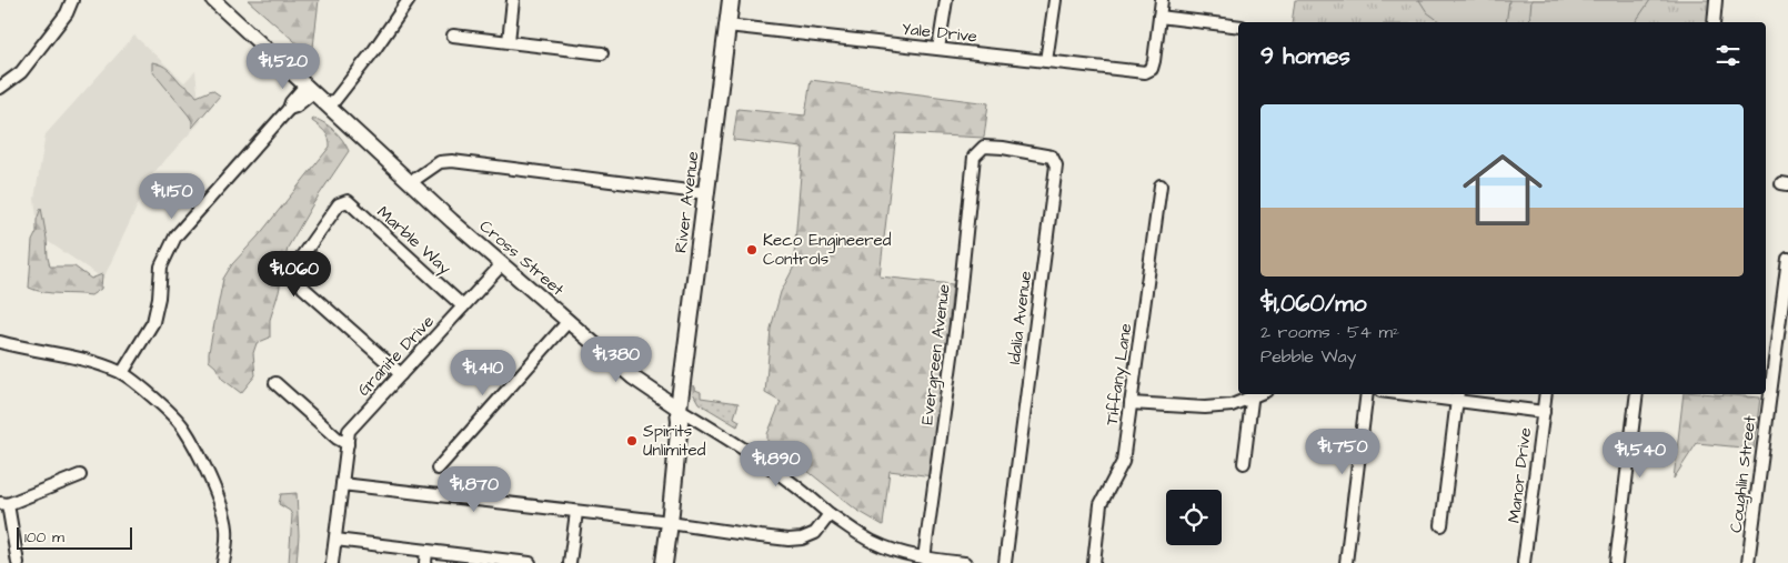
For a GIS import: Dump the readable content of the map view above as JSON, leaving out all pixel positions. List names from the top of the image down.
{
  "streets": {
    "highway": ["River Avenue"],
    "main road": ["Cross Street"],
    "street": [
      "Yale Drive",
      "Marble Way",
      "Idalia Avenue",
      "Evergreen Avenue",
      "Granite Drive",
      "Tiffany Lane",
      "Coughlin Street",
      "Manor Drive"
    ]
  },
  "crossings": [
    ["Yale Drive", "River Avenue"],
    ["River Avenue", "Cross Street"],
    ["Marble Way", "Granite Drive"],
    ["Cross Street", "Evergreen Avenue"],
    ["Cross Street", "Granite Drive"],
    ["Idalia Avenue", "Evergreen Avenue"]
  ],
  "places": ["Keco Engineered Controls", "Spirits Unlimited"],
  "scale_bar": "100 m",
  "page": {
    "heading": "9 homes",
    "price": [
      "$1,520",
      "$1,150",
      "$1,060",
      "$1,380",
      "$1,410",
      "$1,750",
      "$1,540",
      "$1,890",
      "$1,870"
    ],
    "list": [
      {
        "name": "$1,060/mo",
        "note": "2 rooms · 54 m² · Pebble Way"
      }
    ],
    "scale": "100 m"
  }
}
